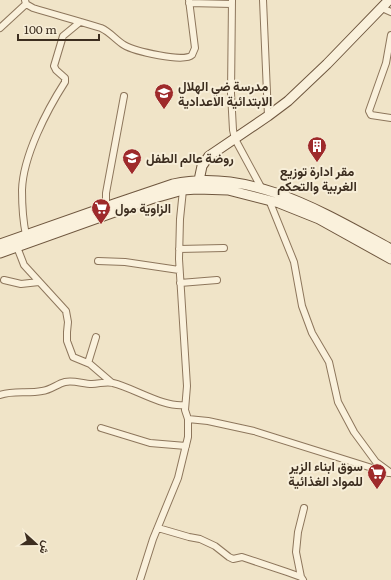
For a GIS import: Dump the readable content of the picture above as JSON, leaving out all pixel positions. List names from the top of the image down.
{
  "places": {
    "school or university": ["مدرسة ضي الهلال الابتدائية الاعدادية", "روضة عالم الطفل"],
    "building": ["مقر ادارة توزيع الغربية والتحكم"],
    "supermarket": ["الزاوية مول", "سوق ابناء الزير للمواد الغذائية"]
  },
  "scale_bar": "100 m",
  "north": "right"
}
